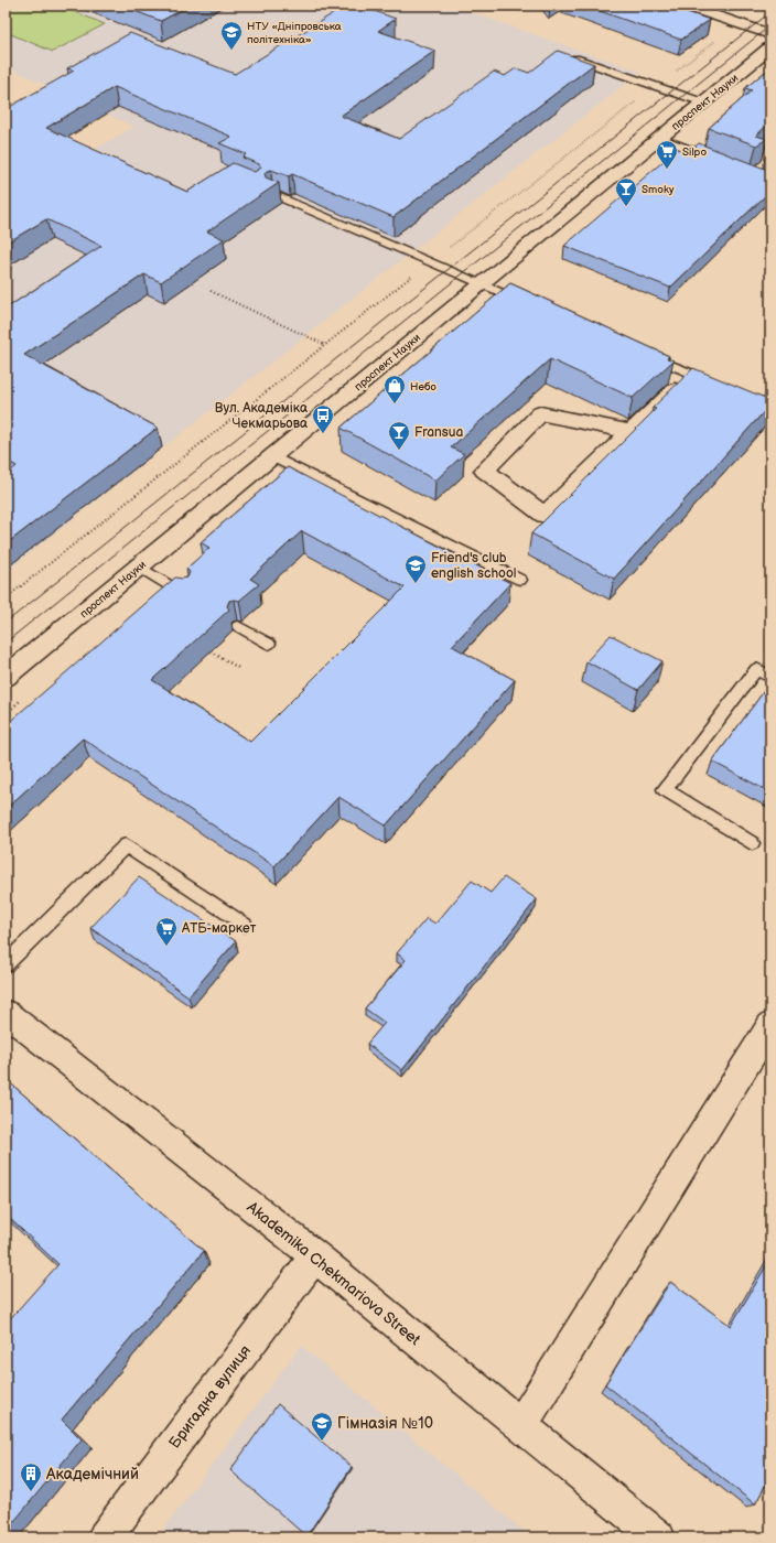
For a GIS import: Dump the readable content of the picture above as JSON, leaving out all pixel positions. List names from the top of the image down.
{
  "streets": {
    "street": ["проспект Науки", "Akademika Chekmariova Street", "Бригадна вулиця"]
  },
  "crossings": [
    ["Akademika Chekmariova Street", "Бригадна вулиця"]
  ],
  "places": {
    "school or university": ["НТУ «Дніпровська політехніка»", "Friend's club english school", "Гімназія №10"],
    "supermarket": ["Silpo", "АТБ-маркет"],
    "bar": ["Smoky", "Fransua"],
    "shop": ["Небо"],
    "bus stop": ["Вул. Академіка Чекмарьова"],
    "building": ["Академічний"]
  }
}
